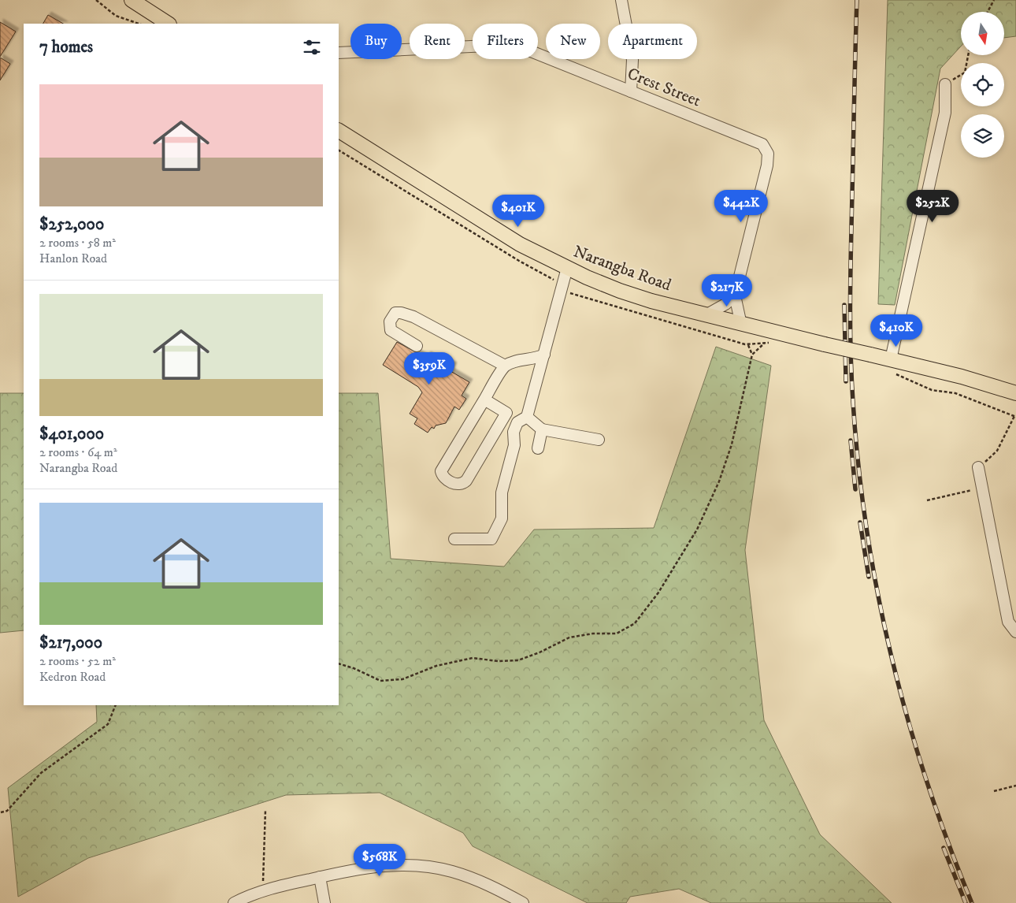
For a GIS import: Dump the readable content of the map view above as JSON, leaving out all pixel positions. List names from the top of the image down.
{
  "streets": {
    "main road": ["Narangba Road"],
    "street": ["Crest Street"]
  },
  "north": "bottom",
  "page": {
    "chip": [
      "Buy",
      "Rent",
      "Filters",
      "New",
      "Apartment"
    ],
    "heading": "7 homes",
    "list": [
      {
        "name": "$252,000",
        "note": "2 rooms · 58 m² · Hanlon Road"
      },
      {
        "name": "$401,000",
        "note": "2 rooms · 64 m² · Narangba Road"
      },
      {
        "name": "$217,000",
        "note": "2 rooms · 52 m² · Kedron Road"
      }
    ],
    "price": [
      "$442K",
      "$252K",
      "$401K",
      "$217K",
      "$410K",
      "$359K",
      "$568K"
    ]
  }
}
